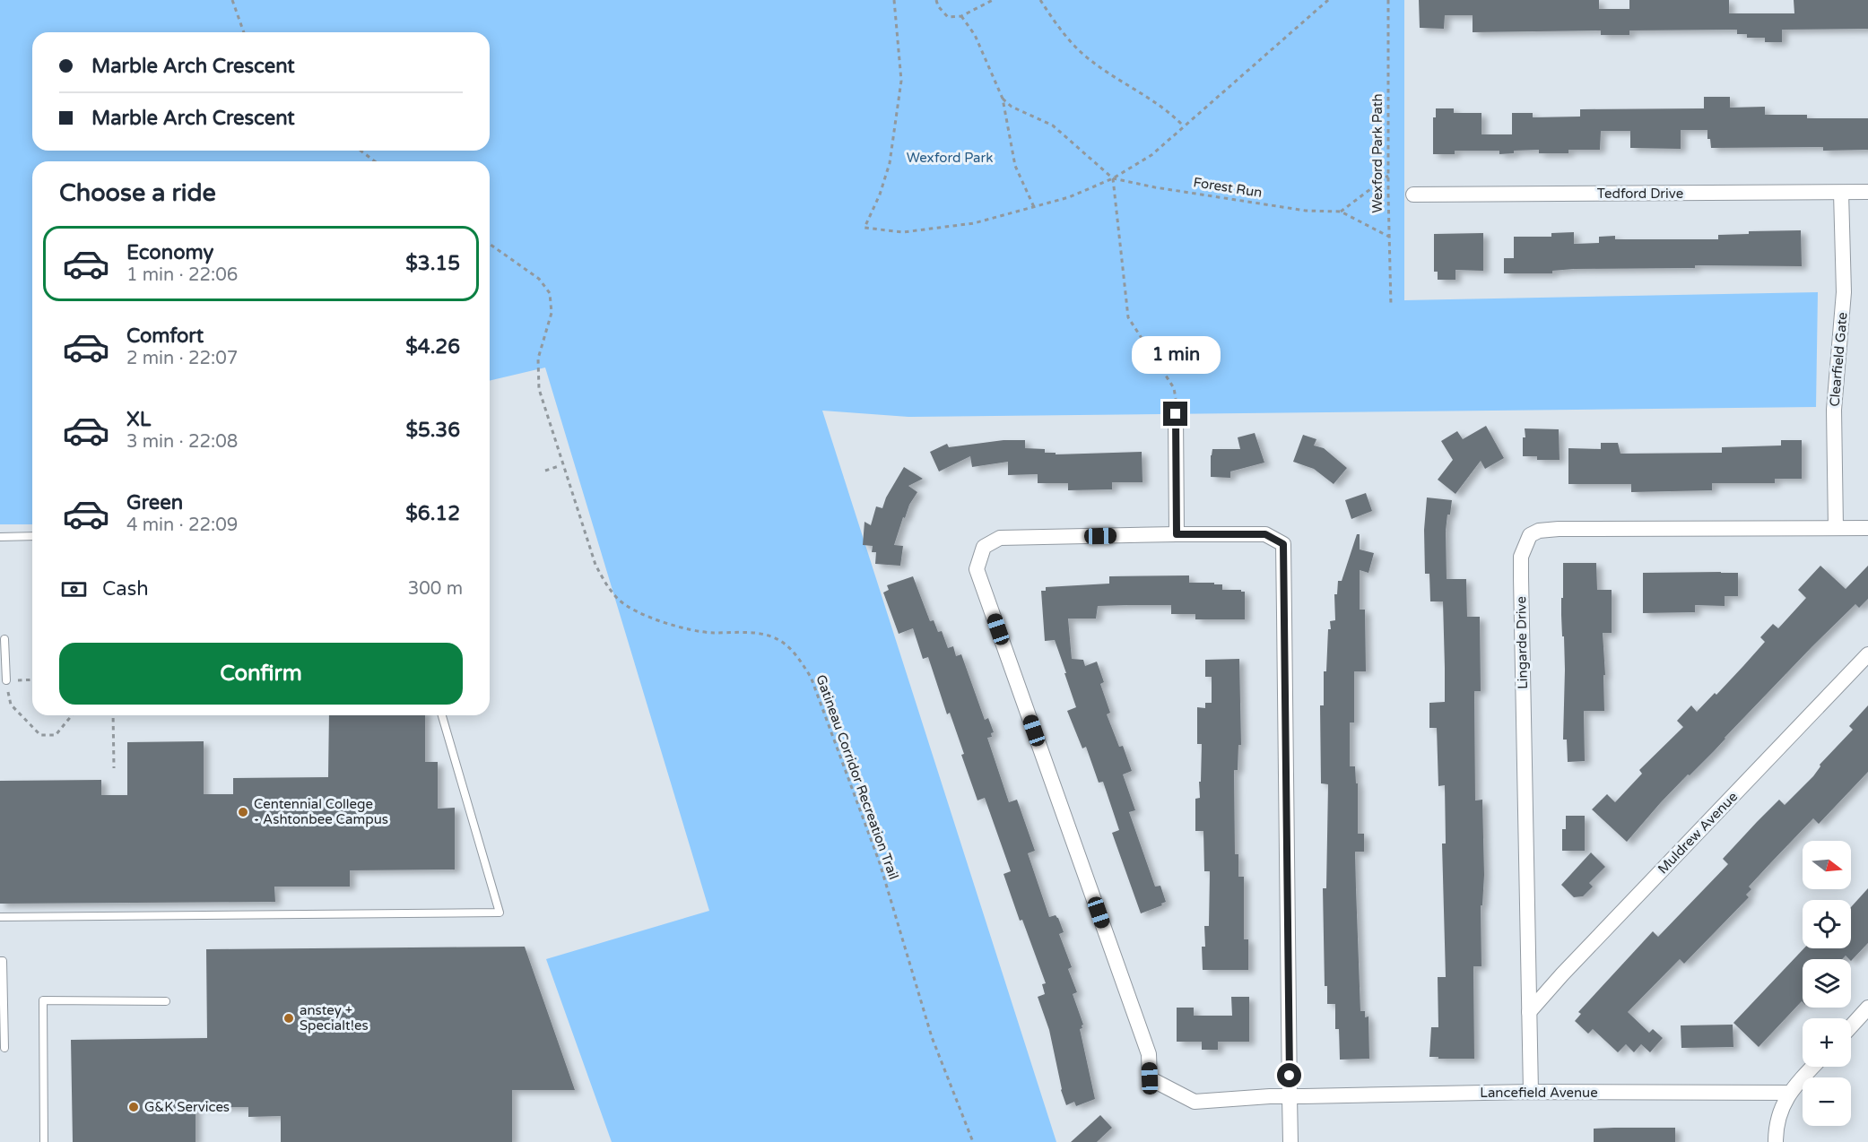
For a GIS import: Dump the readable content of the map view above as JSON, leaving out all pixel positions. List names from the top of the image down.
{
  "streets": {
    "street": [
      "Tedford Drive",
      "Clearfield Gate",
      "Lingarde Drive",
      "Muldrew Avenue",
      "Lancefield Avenue"
    ],
    "path": ["Wexford Park Path", "Forest Run", "Gatineau Corridor Recreation Trail"]
  },
  "crossings": [
    ["Wexford Park Path", "Forest Run"],
    ["Tedford Drive", "Clearfield Gate"],
    ["Clearfield Gate", "Lingarde Drive"],
    ["Lingarde Drive", "Muldrew Avenue"],
    ["Lingarde Drive", "Lancefield Avenue"]
  ],
  "parks": ["Wexford Park"],
  "places": ["Centennial College - Ashtonbee Campus", "anstey + Specialt!es", "G&K Services"],
  "north": "right",
  "page": {
    "banner": ["Marble Arch Crescent", "Marble Arch Crescent"],
    "heading": "Choose a ride",
    "list": [
      {
        "name": "Economy",
        "note": "1 min · 22:06",
        "value": "$3.15"
      },
      {
        "name": "Comfort",
        "note": "2 min · 22:07",
        "value": "$4.26"
      },
      {
        "name": "XL",
        "note": "3 min · 22:08",
        "value": "$5.36"
      },
      {
        "name": "Green",
        "note": "4 min · 22:09",
        "value": "$6.12"
      }
    ],
    "bubble": "1 min",
    "pay": ["Cash", "300 m"],
    "buttons": "Confirm",
    "map_buttons": ["+", "−"]
  }
}
